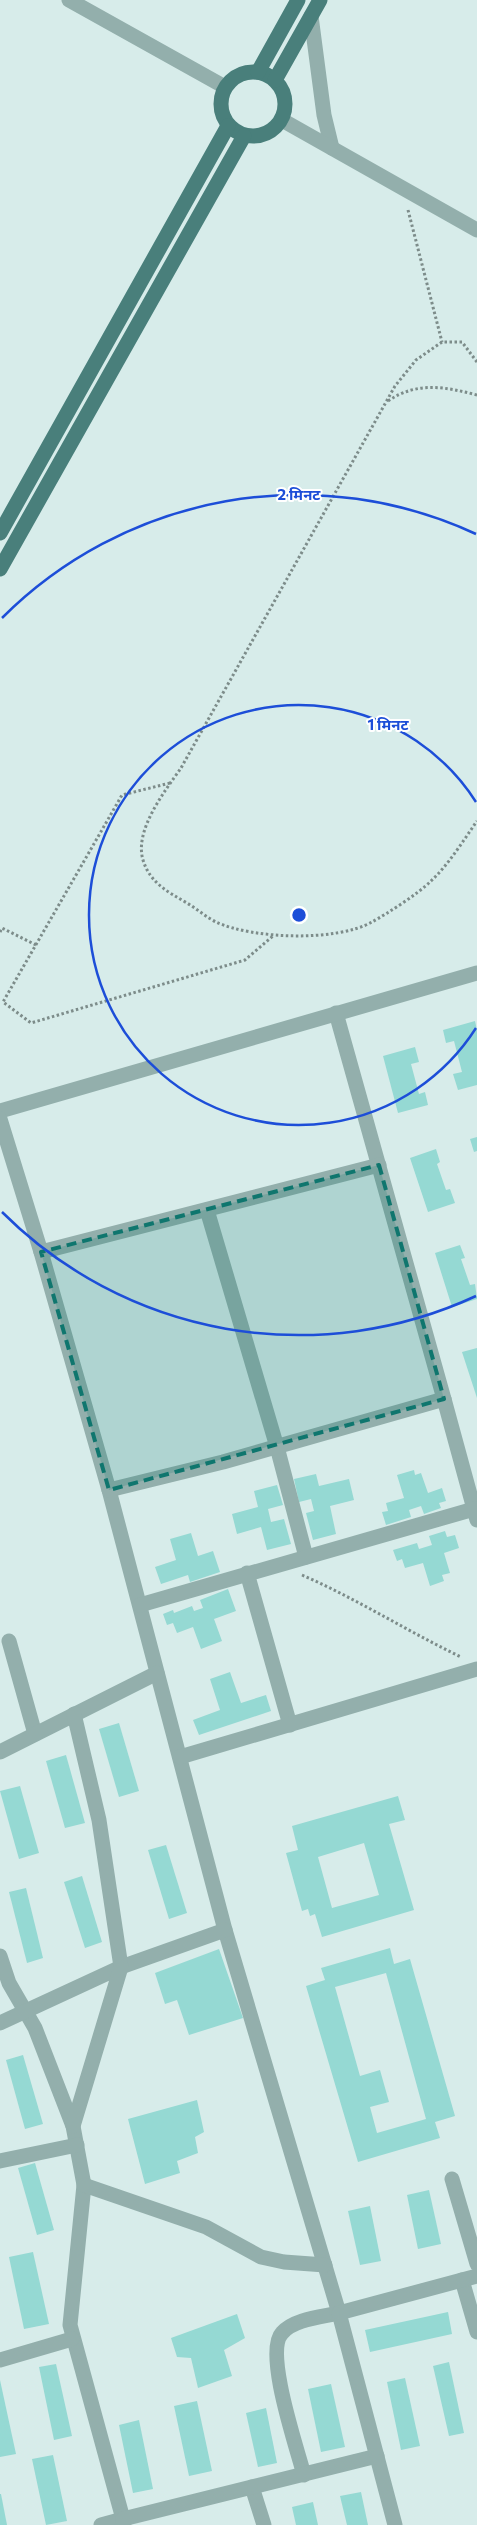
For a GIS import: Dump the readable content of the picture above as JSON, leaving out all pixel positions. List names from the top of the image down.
{
  "rings": ["2 मिनट", "1 मिनट"]
}
